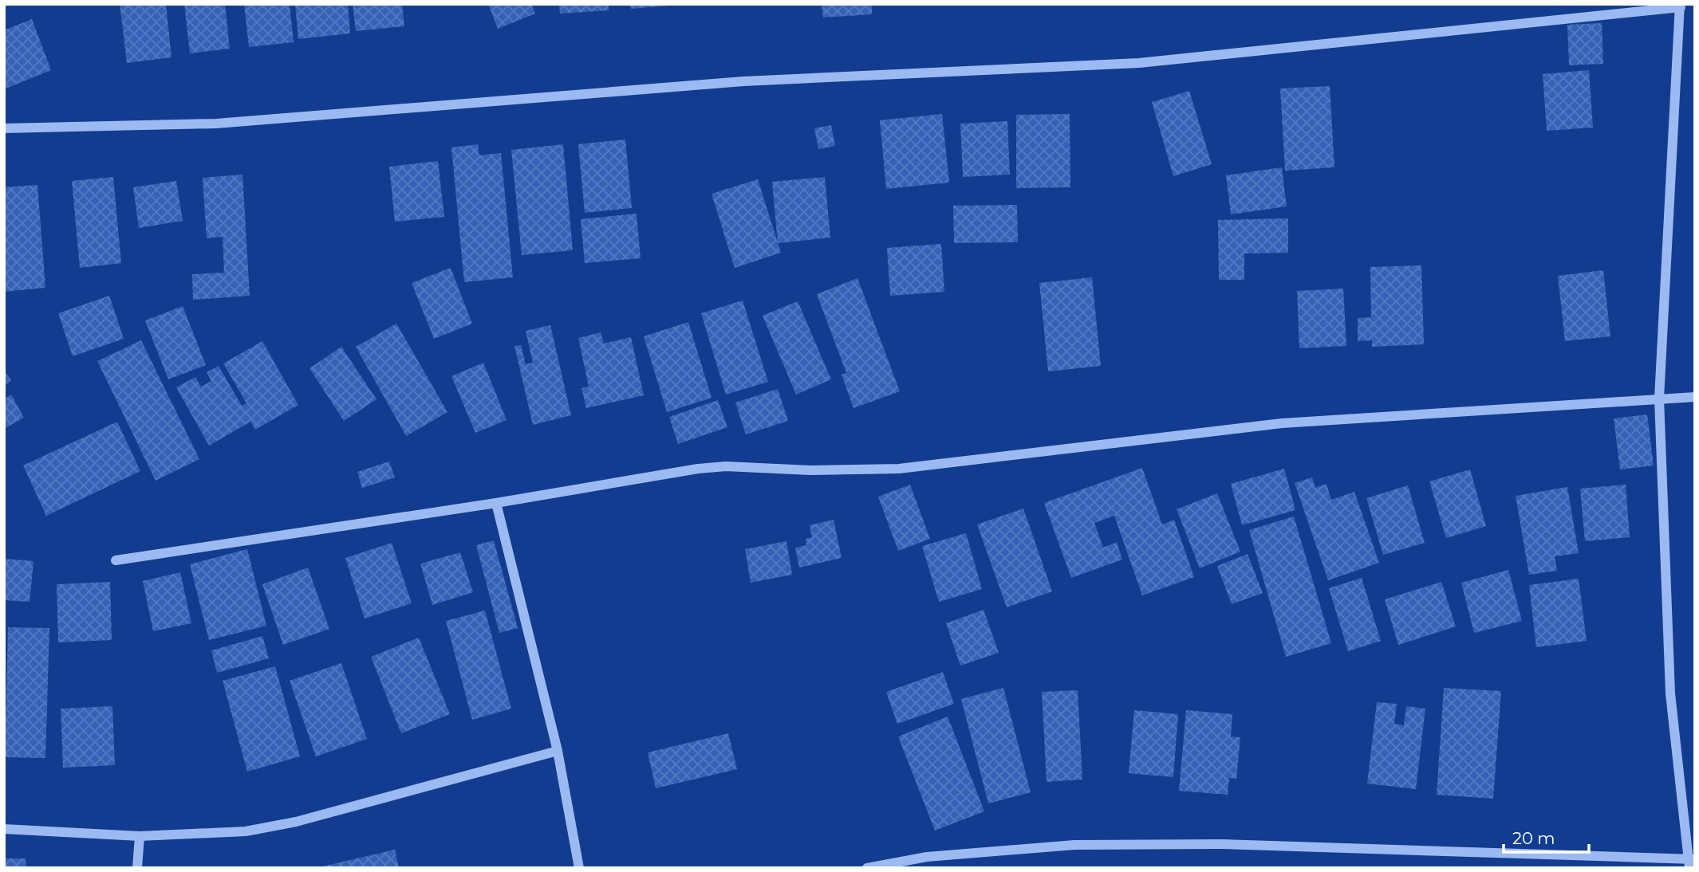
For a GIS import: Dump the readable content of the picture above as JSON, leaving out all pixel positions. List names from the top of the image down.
{
  "scale_bar": "20 m"
}
